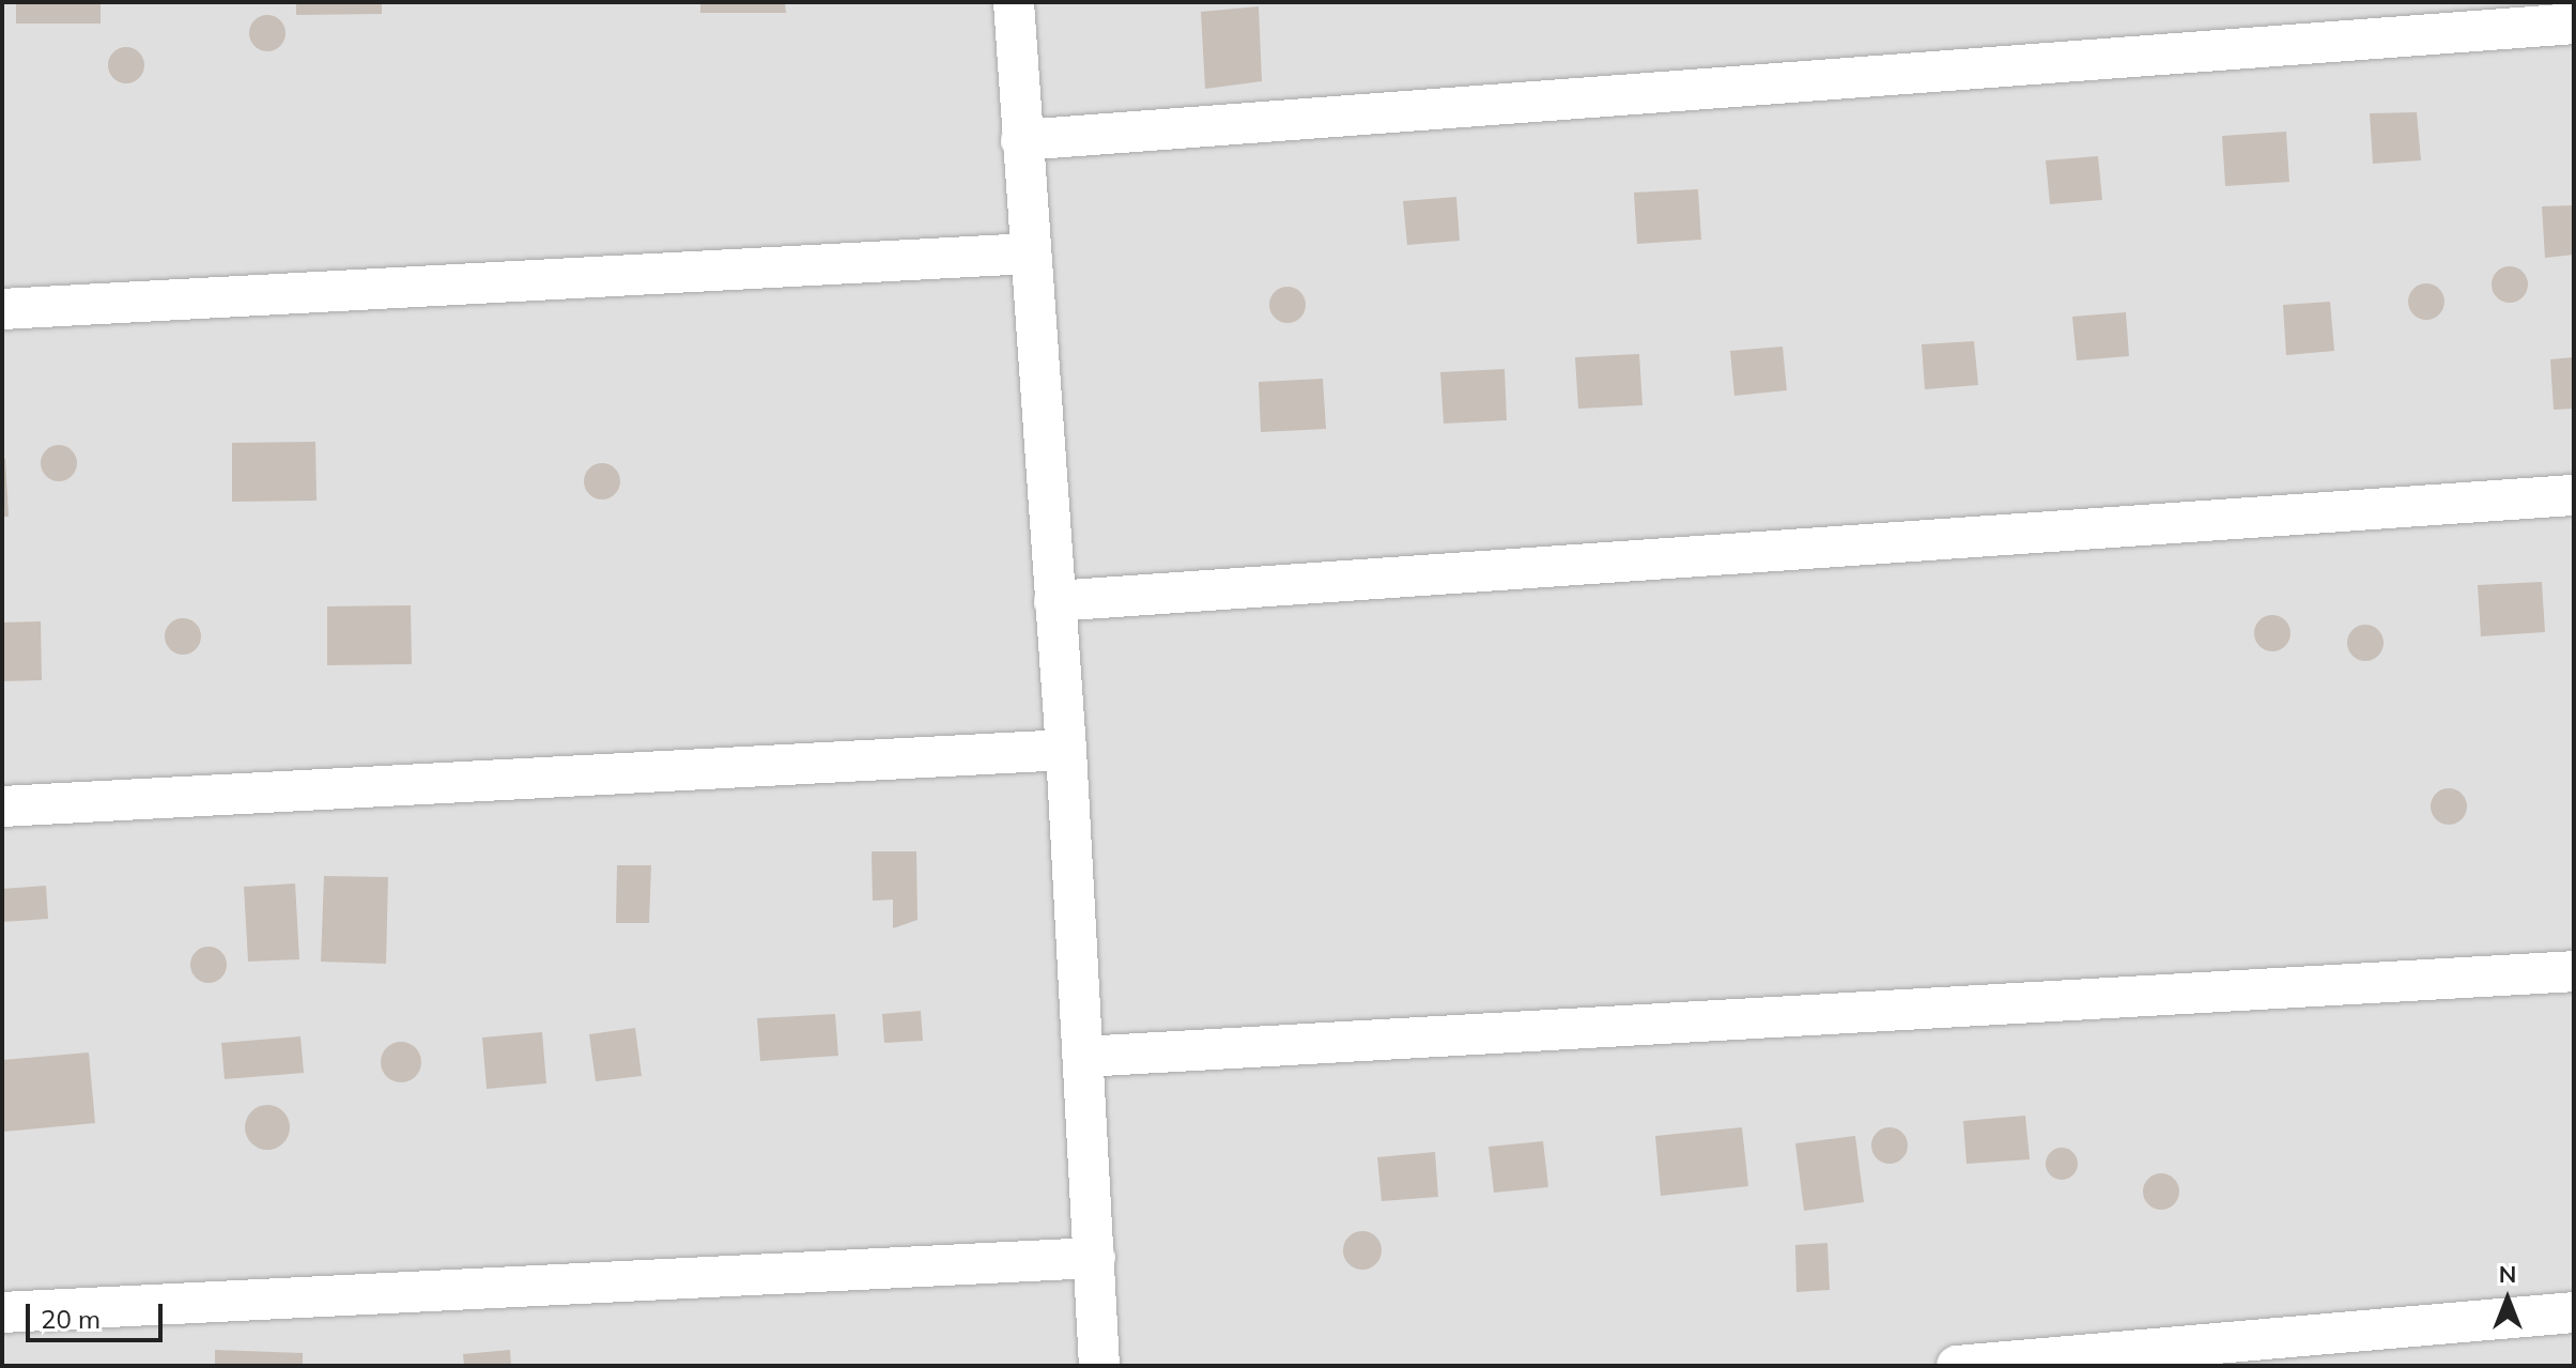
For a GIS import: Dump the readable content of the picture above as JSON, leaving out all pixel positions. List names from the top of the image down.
{
  "scale_bar": "20 m",
  "north": "top"
}
